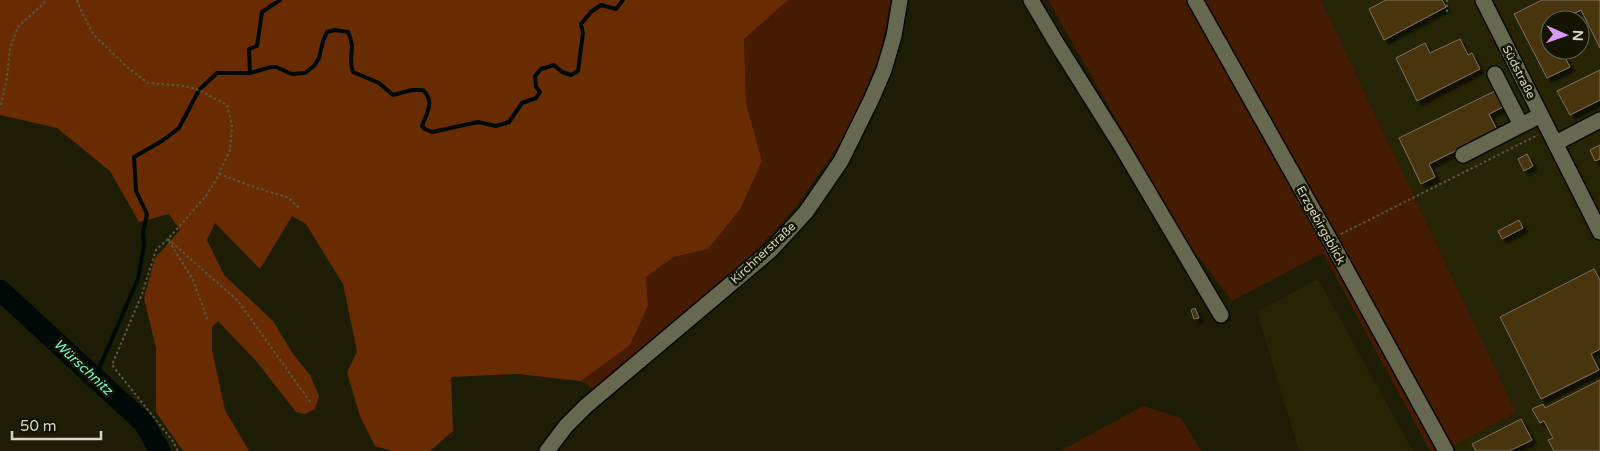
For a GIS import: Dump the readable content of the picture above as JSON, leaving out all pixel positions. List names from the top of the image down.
{
  "streets": {
    "street": ["Südstraße", "Erzgebirgsblick", "Kirchnerstraße"]
  },
  "water": ["Würschnitz"],
  "scale_bar": "50 m",
  "north": "right"
}
